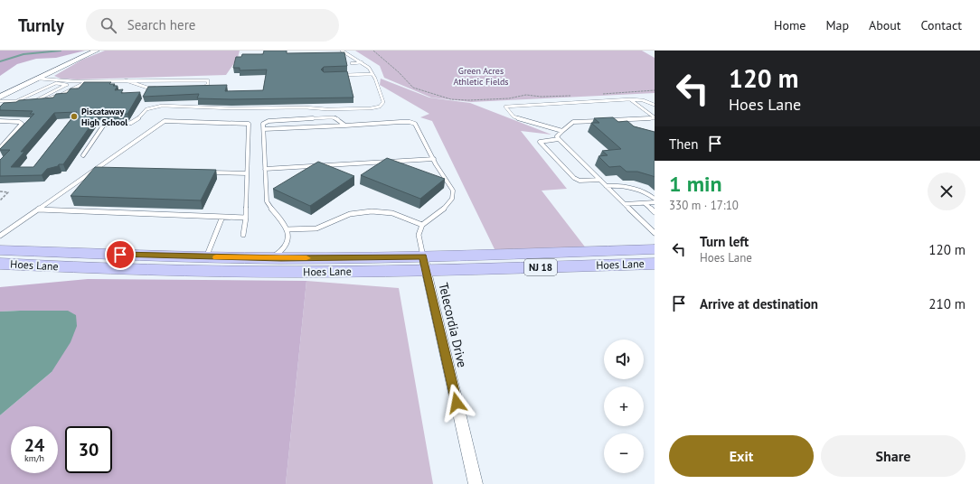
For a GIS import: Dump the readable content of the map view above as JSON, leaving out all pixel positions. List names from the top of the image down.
{
  "streets": {
    "highway": ["Hoes Lane", "NJ 18"],
    "street": ["Telecordia Drive"]
  },
  "crossings": [
    ["Hoes Lane", "Telecordia Drive"]
  ],
  "parks": ["Green Acres Athletic Fields"],
  "places": ["Piscataway High School"],
  "page": {
    "header": "Turnly",
    "search": "Search here",
    "nav": [
      "Home",
      "Map",
      "About",
      "Contact"
    ],
    "turn": ["120 m", "Hoes Lane"],
    "then": "Then",
    "heading": ["1 min", "330 m · 17:10"],
    "list": [
      {
        "name": "Turn left",
        "note": "Hoes Lane",
        "value": "120 m"
      },
      {
        "name": "Arrive at destination",
        "value": "210 m"
      }
    ],
    "map_buttons": ["+", "−"],
    "speed": "24 km/h",
    "limit": "30",
    "buttons": ["Exit", "Share"]
  }
}
